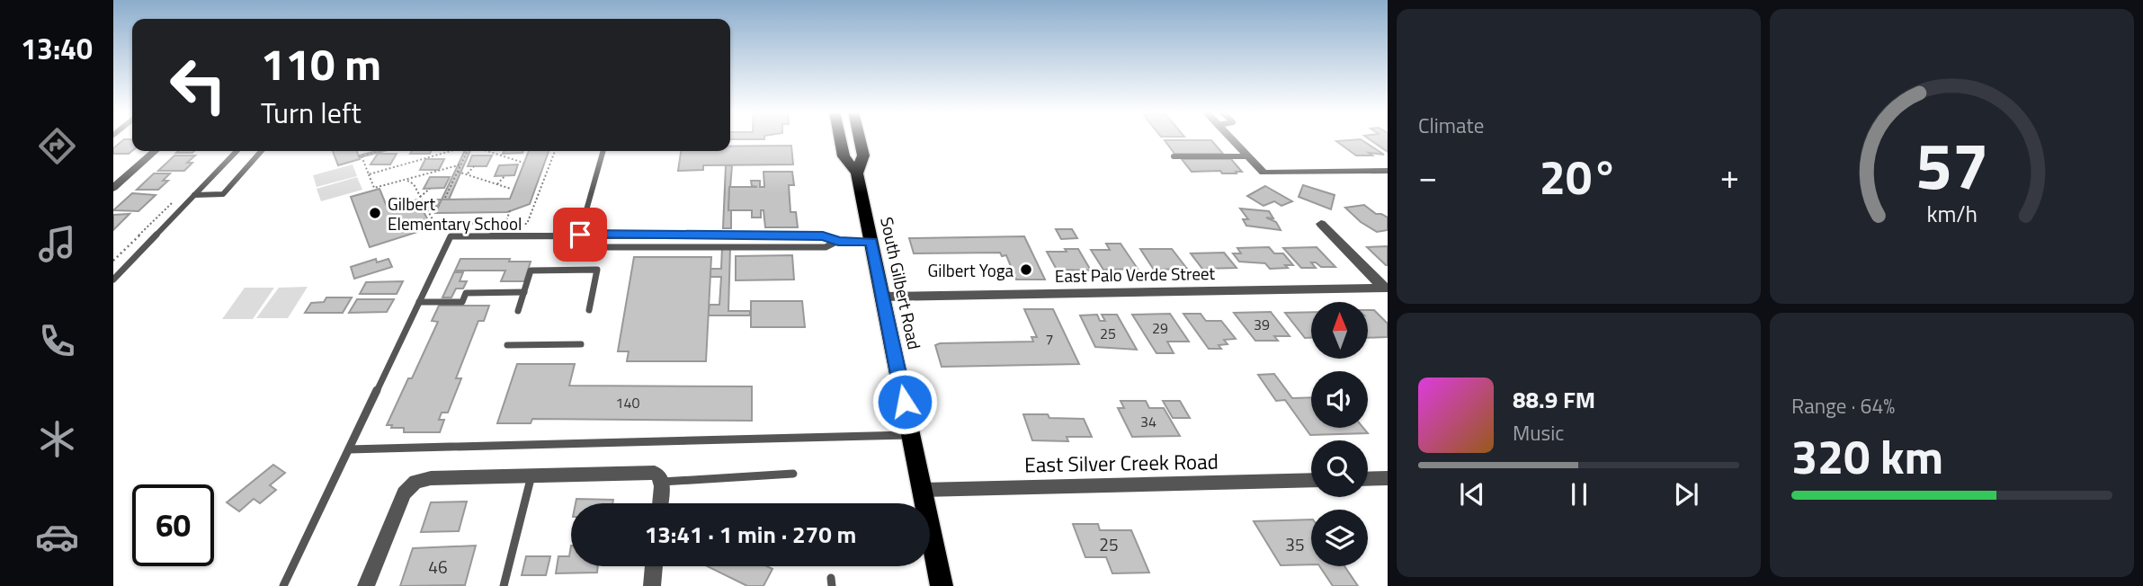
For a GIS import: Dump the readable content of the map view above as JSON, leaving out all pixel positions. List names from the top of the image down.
{
  "streets": {
    "main road": ["South Gilbert Road"],
    "street": ["East Palo Verde Street", "East Silver Creek Road"]
  },
  "crossings": [
    ["East Palo Verde Street", "South Gilbert Road"],
    ["South Gilbert Road", "East Silver Creek Road"]
  ],
  "places": ["Gilbert Elementary School", "Gilbert Yoga"],
  "house_numbers": [
    "39",
    "29",
    "25",
    "7",
    "140",
    "34",
    "25",
    "35",
    "46"
  ],
  "north": "top",
  "page": {
    "tabs": "13:40",
    "tile": [
      "Climate",
      ["Range · 64%", "320 km"]
    ],
    "turn": ["110 m", "Turn left"],
    "heat": ["−", "20°", "+"],
    "song": ["88.9 FM", "Music"],
    "limit": "60",
    "trip": "13:41 · 1 min · 270 m",
    "gauge": ["57", "km/h"]
  }
}
